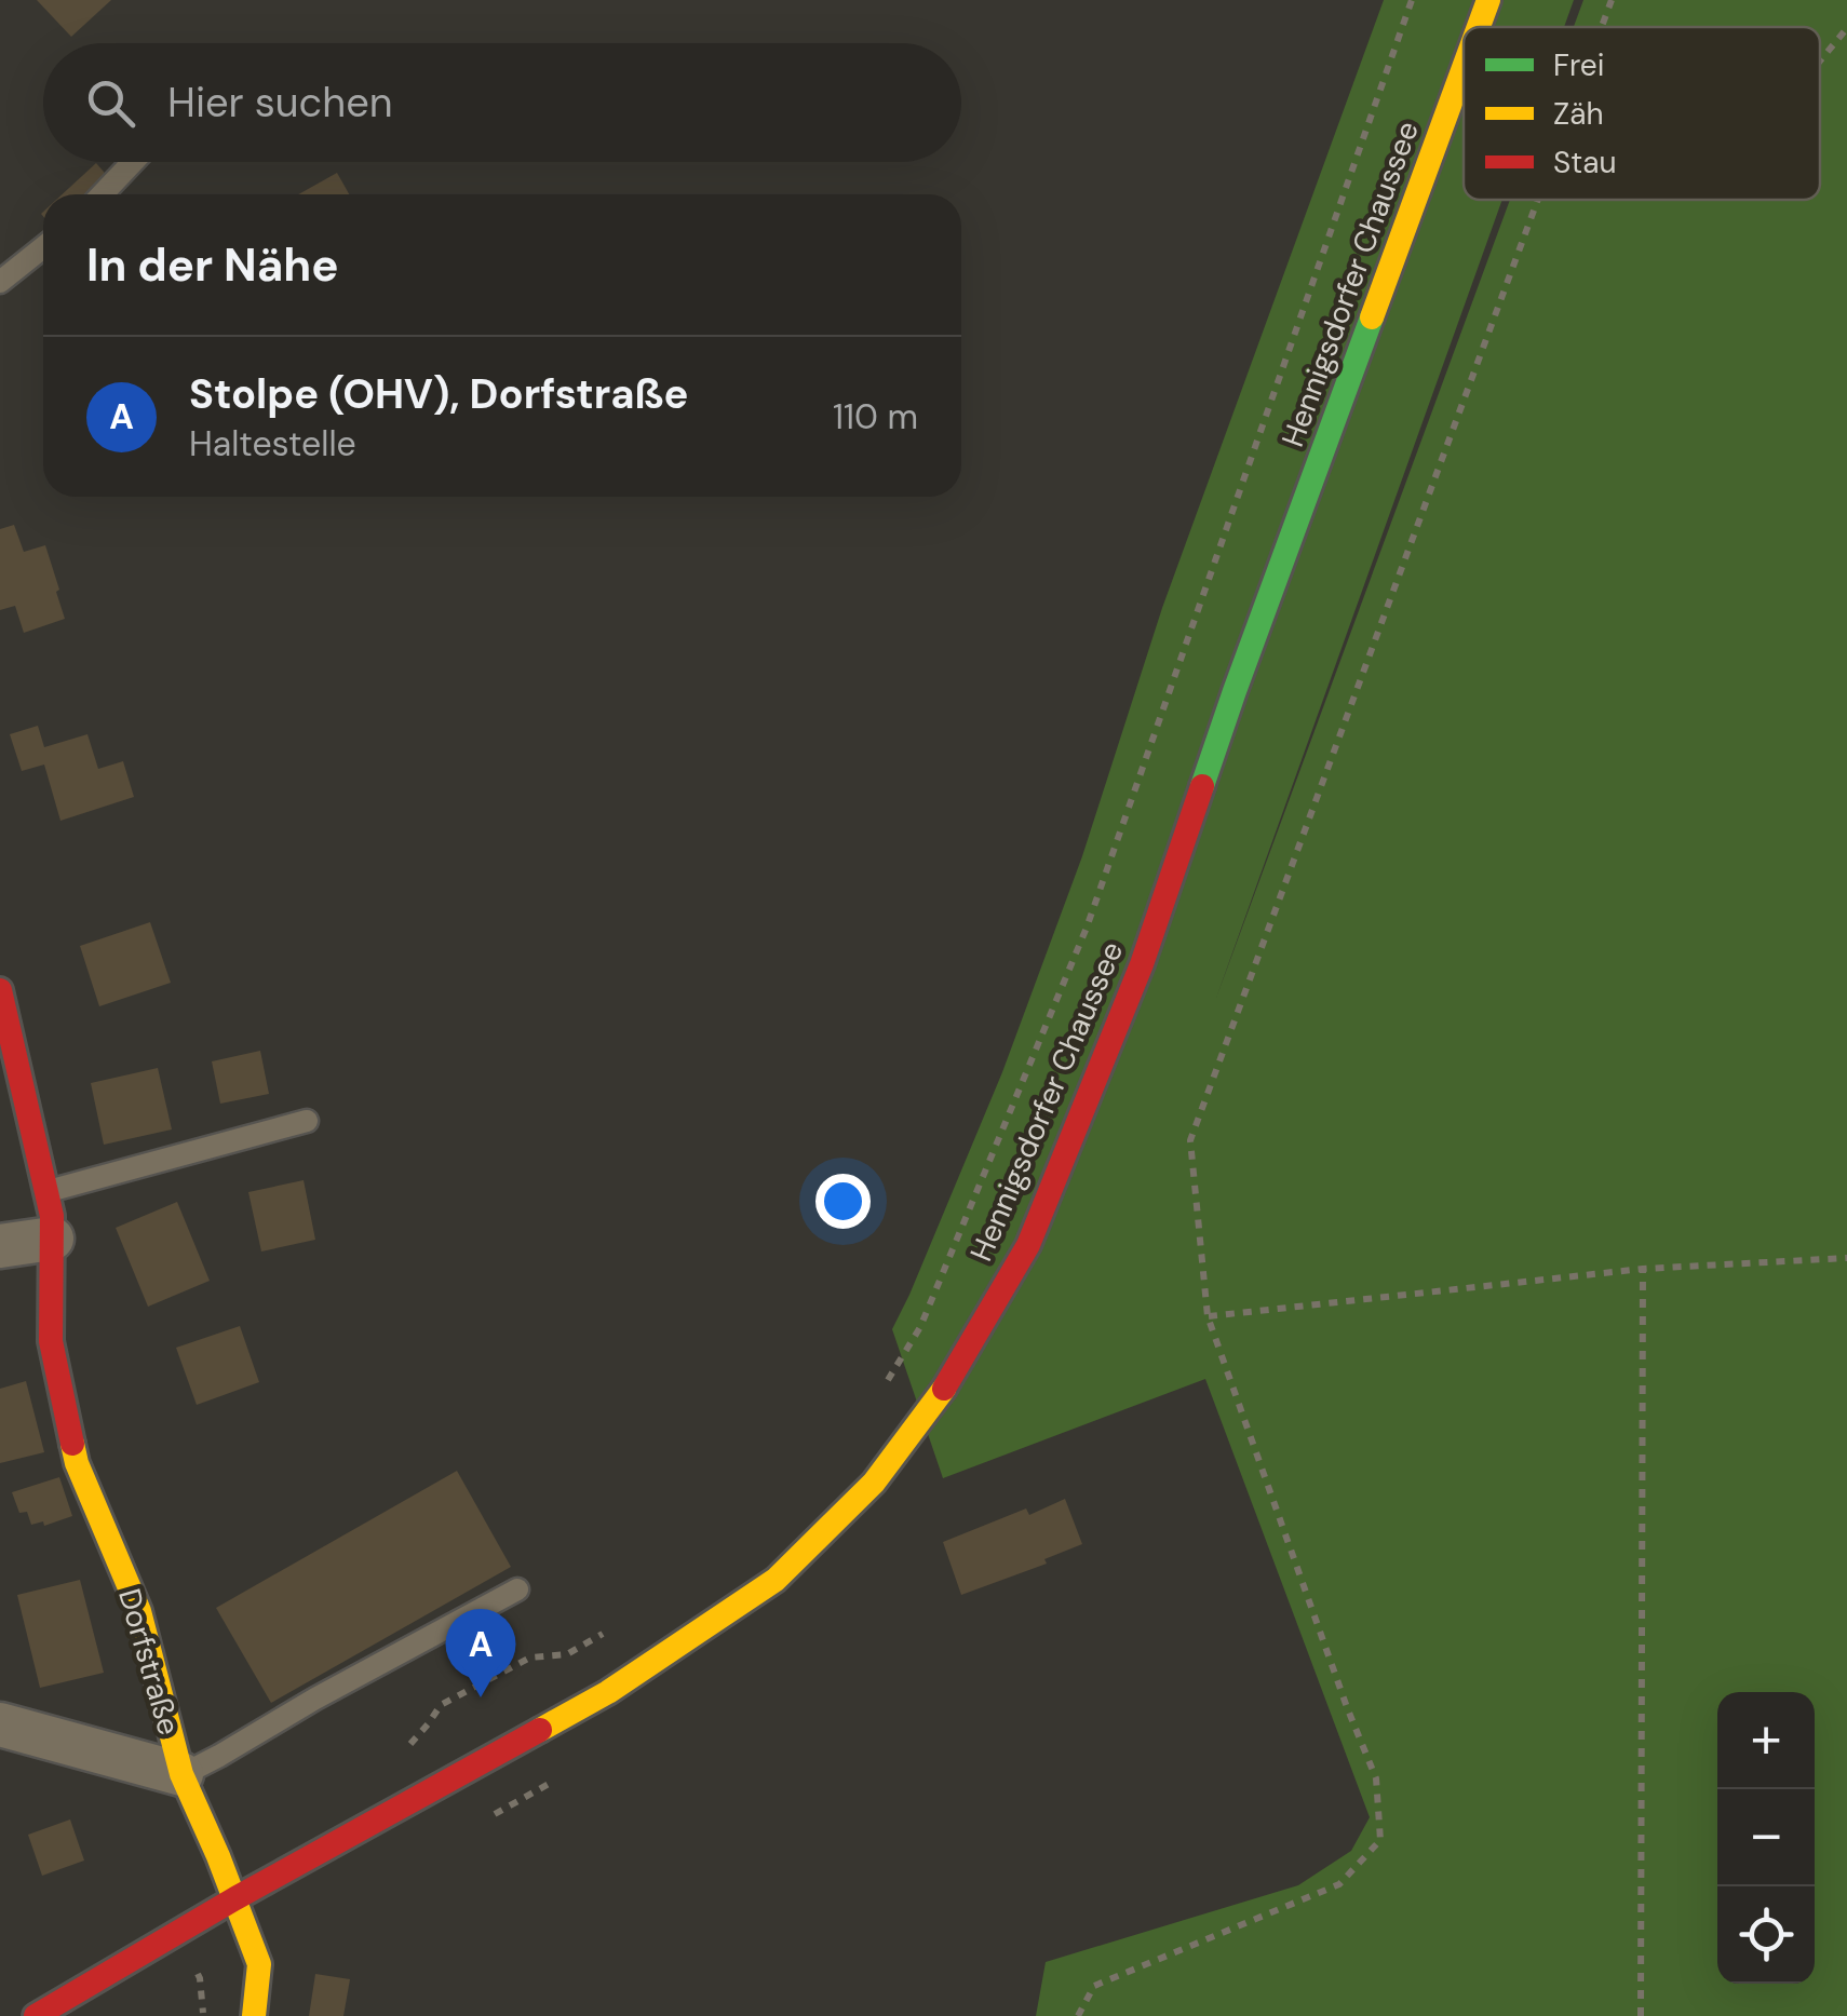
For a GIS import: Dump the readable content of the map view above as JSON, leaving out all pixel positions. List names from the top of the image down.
{
  "streets": {
    "main road": ["Hennigsdorfer Chaussee", "Dorfstraße"]
  },
  "crossings": [
    ["Hennigsdorfer Chaussee", "Dorfstraße"]
  ],
  "legend": ["Frei", "Zäh", "Stau"],
  "page": {
    "search": "Hier suchen",
    "heading": "In der Nähe",
    "list": [
      {
        "mark": "A",
        "name": "Stolpe (OHV), Dorfstraße",
        "note": "Haltestelle",
        "value": "110 m"
      }
    ],
    "pins": "A",
    "map_buttons": ["+", "−"]
  }
}
